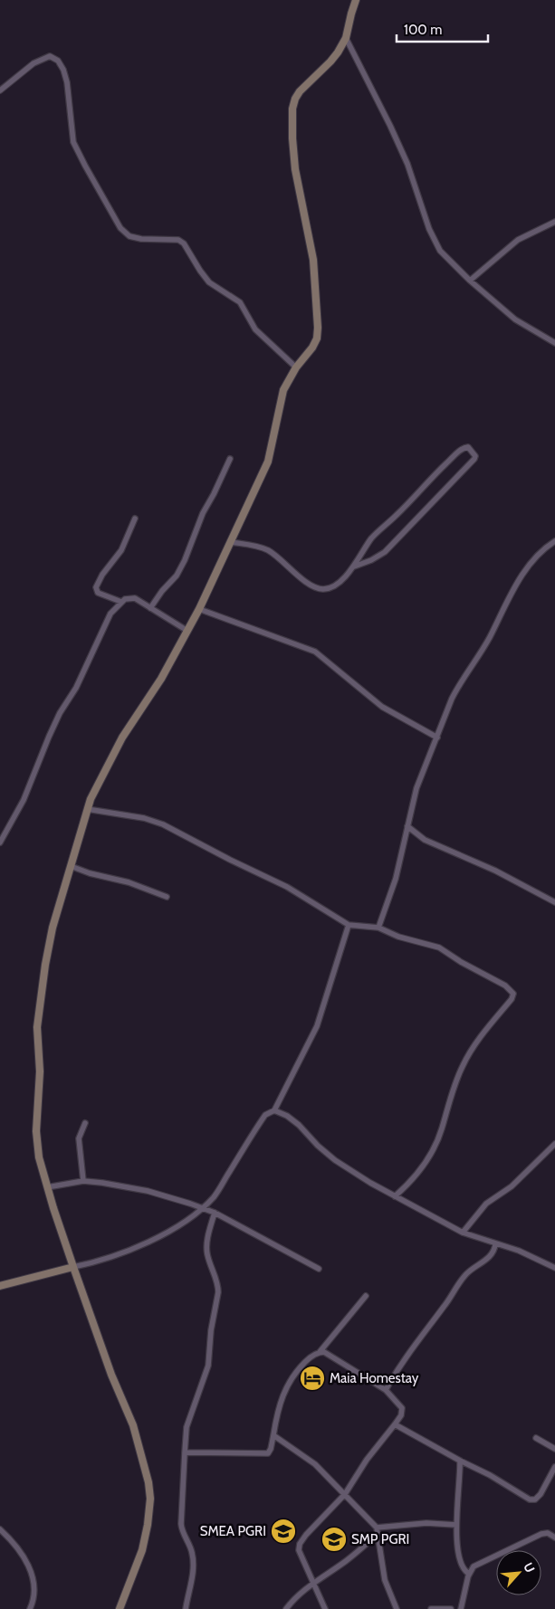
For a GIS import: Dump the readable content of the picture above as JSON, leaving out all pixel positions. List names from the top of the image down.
{
  "places": {
    "hotel": ["Maia Homestay"],
    "school or university": ["SMEA PGRI", "SMP PGRI"]
  },
  "scale_bar": "100 m",
  "north": "top right"
}
